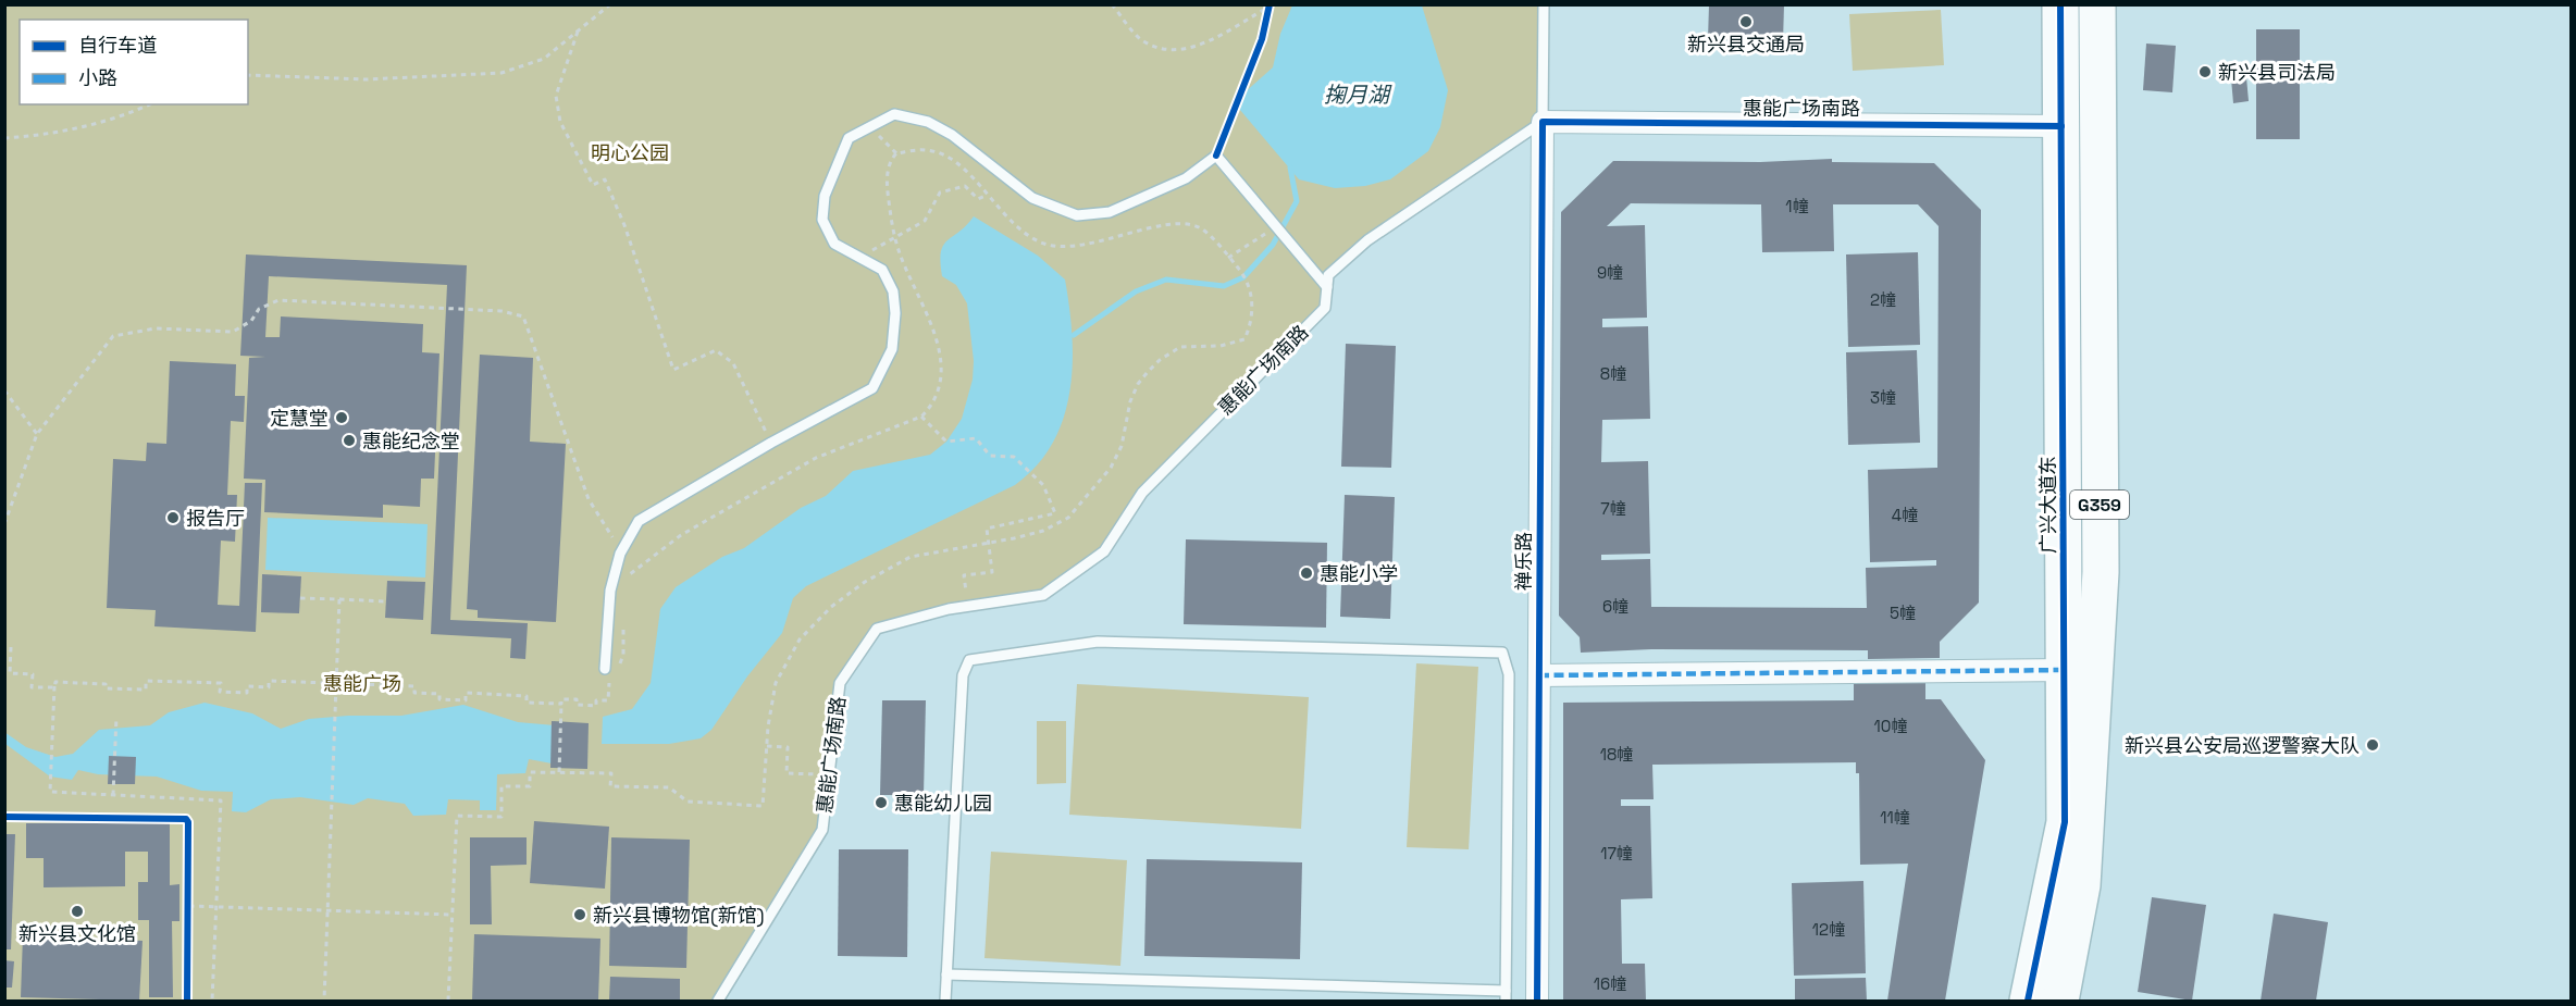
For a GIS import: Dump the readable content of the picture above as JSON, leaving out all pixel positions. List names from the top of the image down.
{
  "streets": {
    "highway": ["广兴大道东", "G359"],
    "street": ["惠能广场南路", "禅乐路"]
  },
  "crossings": [
    ["惠能广场南路", "广兴大道东"],
    ["惠能广场南路", "禅乐路"]
  ],
  "water": ["掬月湖"],
  "parks": ["明心公园", "惠能广场"],
  "places": [
    "新兴县交通局",
    "新兴县司法局",
    "定慧堂",
    "惠能纪念堂",
    "报告厅",
    "惠能小学",
    "新兴县公安局巡逻警察大队",
    "惠能幼儿园",
    "新兴县文化馆",
    "新兴县博物馆(新馆)"
  ],
  "house_numbers": [
    "1幢",
    "9幢",
    "2幢",
    "8幢",
    "3幢",
    "7幢",
    "4幢",
    "6幢",
    "5幢",
    "10幢",
    "18幢",
    "11幢",
    "17幢",
    "12幢",
    "16幢"
  ],
  "legend": ["自行车道", "小路"]
}
